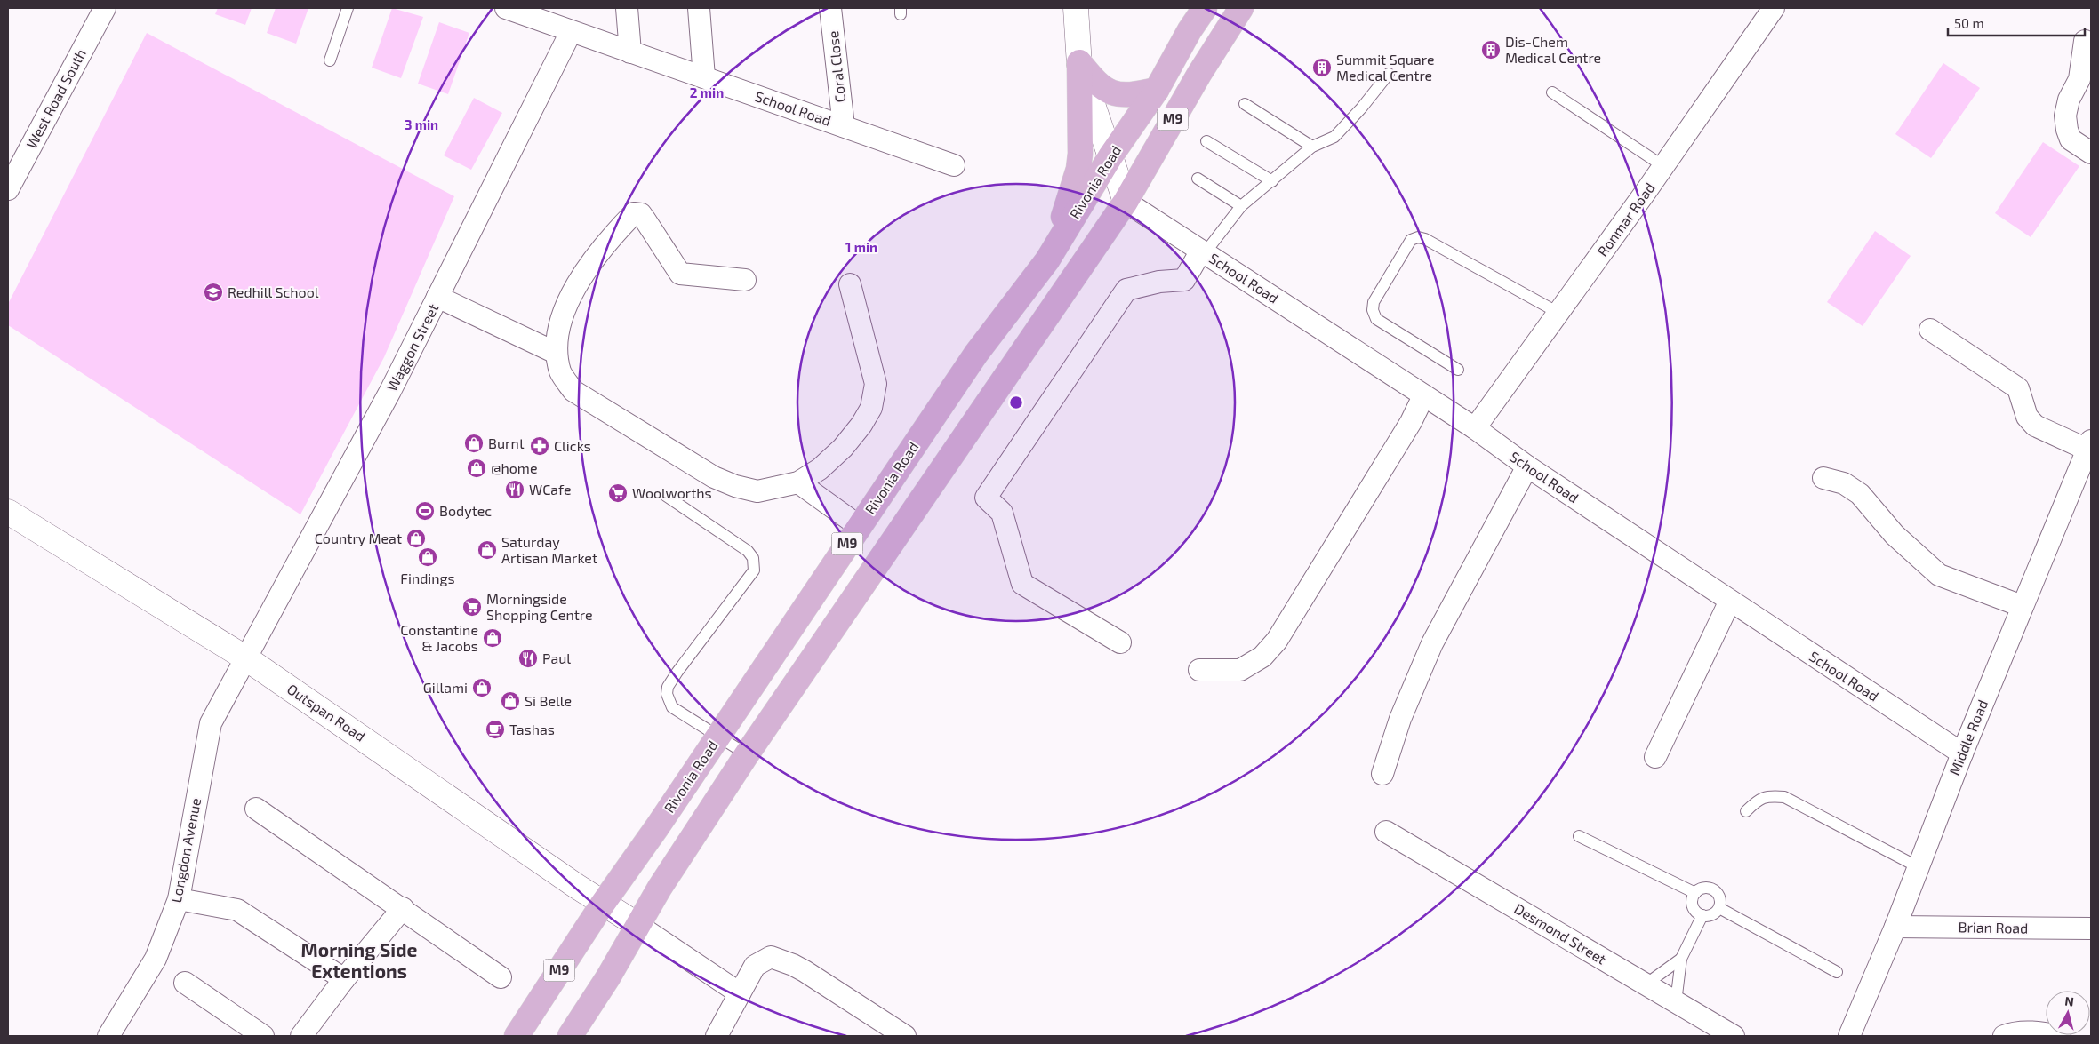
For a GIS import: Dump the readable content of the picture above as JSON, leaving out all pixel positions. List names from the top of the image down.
{
  "streets": {
    "main road": ["M9", "Rivonia Road"],
    "street": [
      "Coral Close",
      "West Road South",
      "School Road",
      "Ronmar Road",
      "Waggon Street",
      "Outspan Road",
      "Middle Road",
      "Longdon Avenue",
      "Brian Road",
      "Desmond Street"
    ]
  },
  "crossings": [
    ["Coral Close", "School Road"],
    ["School Road", "M9"],
    ["School Road", "Ronmar Road"],
    ["School Road", "Waggon Street"],
    ["School Road", "Middle Road"],
    ["M9", "Outspan Road"],
    ["Rivonia Road", "Outspan Road"],
    ["Waggon Street", "Outspan Road"],
    ["Waggon Street", "Longdon Avenue"],
    ["Outspan Road", "Longdon Avenue"],
    ["Middle Road", "Brian Road"]
  ],
  "districts": ["Morning Side Extentions"],
  "places": {
    "building": ["Dis-Chem Medical Centre", "Summit Square Medical Centre"],
    "school or university": ["Redhill School"],
    "shop": [
      "Burnt",
      "@home",
      "Country Meat",
      "Saturday Artisan Market",
      "Findings",
      "Constantine & Jacobs",
      "Gillami",
      "Si Belle"
    ],
    "pharmacy": ["Clicks"],
    "restaurant": ["WCafe", "Paul"],
    "supermarket": ["Woolworths", "Morningside Shopping Centre"],
    "sports": ["Bodytec"],
    "cafe": ["Tashas"]
  },
  "scale_bar": "50 m",
  "north": "top",
  "rings": ["2 min", "3 min", "1 min"]
}
